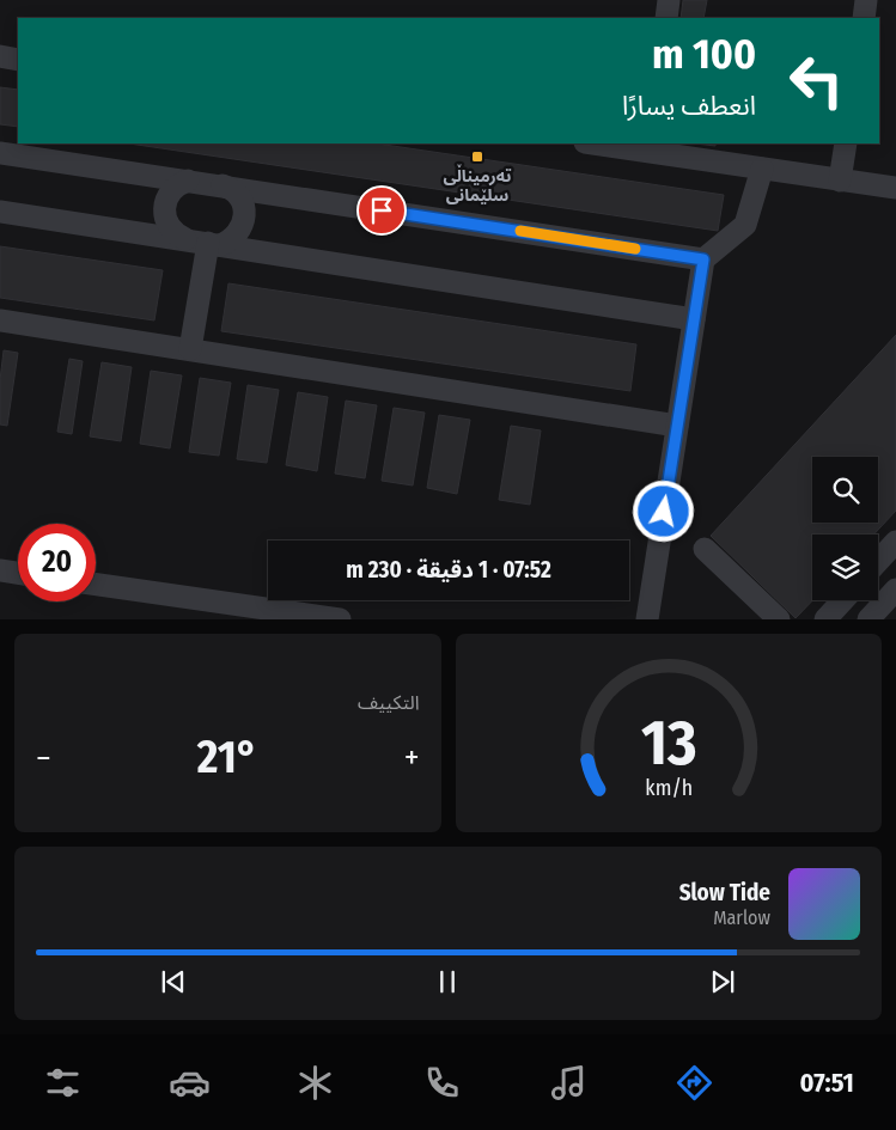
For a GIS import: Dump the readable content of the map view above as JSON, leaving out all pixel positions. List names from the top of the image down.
{
  "places": {
    "transit": ["تەرمیناڵی سلێمانی"]
  },
  "page": {
    "turn": ["100 m", "انعطف يسارًا"],
    "limit": "20",
    "trip": "07:52 · 1 دقيقة · 230 m",
    "tile": "التكييف",
    "heat": ["−", "21°", "+"],
    "song": ["Slow Tide", "Marlow"],
    "tabs": "07:51",
    "gauge": ["13", "km/h"]
  }
}
